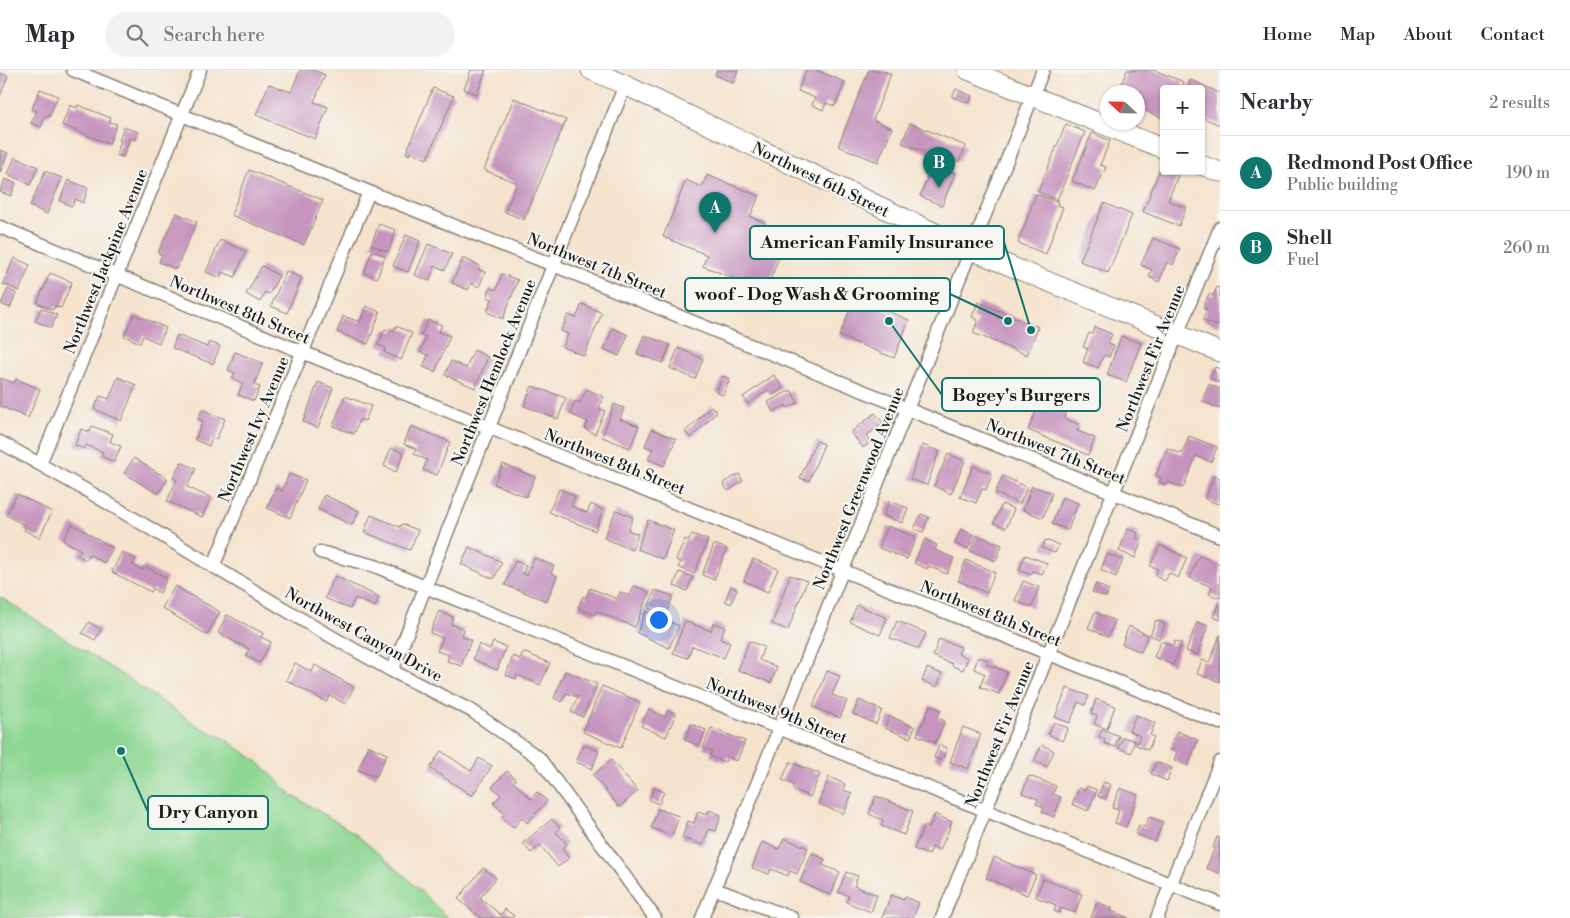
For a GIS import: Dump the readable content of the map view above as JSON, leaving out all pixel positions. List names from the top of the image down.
{
  "streets": {
    "main road": ["Northwest 6th Street"],
    "street": [
      "Northwest Jackpine Avenue",
      "Northwest 7th Street",
      "Northwest 8th Street",
      "Northwest Fir Avenue",
      "Northwest Hemlock Avenue",
      "Northwest Ivy Avenue",
      "Northwest Greenwood Avenue",
      "Northwest Canyon Drive",
      "Northwest 9th Street"
    ]
  },
  "crossings": [
    ["Northwest 6th Street", "Northwest Fir Avenue"],
    ["Northwest 6th Street", "Northwest Hemlock Avenue"],
    ["Northwest 6th Street", "Northwest Greenwood Avenue"],
    ["Northwest Jackpine Avenue", "Northwest 7th Street"],
    ["Northwest Jackpine Avenue", "Northwest 8th Street"],
    ["Northwest Jackpine Avenue", "Northwest Canyon Drive"],
    ["Northwest 7th Street", "Northwest Fir Avenue"],
    ["Northwest 7th Street", "Northwest Hemlock Avenue"],
    ["Northwest 7th Street", "Northwest Ivy Avenue"],
    ["Northwest 7th Street", "Northwest Greenwood Avenue"],
    ["Northwest 8th Street", "Northwest Fir Avenue"],
    ["Northwest 8th Street", "Northwest Hemlock Avenue"],
    ["Northwest 8th Street", "Northwest Ivy Avenue"],
    ["Northwest 8th Street", "Northwest Greenwood Avenue"],
    ["Northwest Fir Avenue", "Northwest 9th Street"],
    ["Northwest Hemlock Avenue", "Northwest Canyon Drive"],
    ["Northwest Hemlock Avenue", "Northwest 9th Street"],
    ["Northwest Ivy Avenue", "Northwest Canyon Drive"],
    ["Northwest Greenwood Avenue", "Northwest 9th Street"]
  ],
  "places": [
    "Bogey's Burgers",
    "woof - Dog Wash & Grooming",
    "American Family Insurance",
    "Dry Canyon"
  ],
  "north": "left",
  "page": {
    "header": "Map",
    "search": "Search here",
    "nav": [
      "Home",
      "Map",
      "About",
      "Contact"
    ],
    "heading": ["Nearby", "2 results"],
    "map_buttons": ["+", "−"],
    "list": [
      {
        "mark": "A",
        "name": "Redmond Post Office",
        "note": "Public building",
        "value": "190 m"
      },
      {
        "mark": "B",
        "name": "Shell",
        "note": "Fuel",
        "value": "260 m"
      }
    ],
    "pins": ["B", "A"]
  }
}
